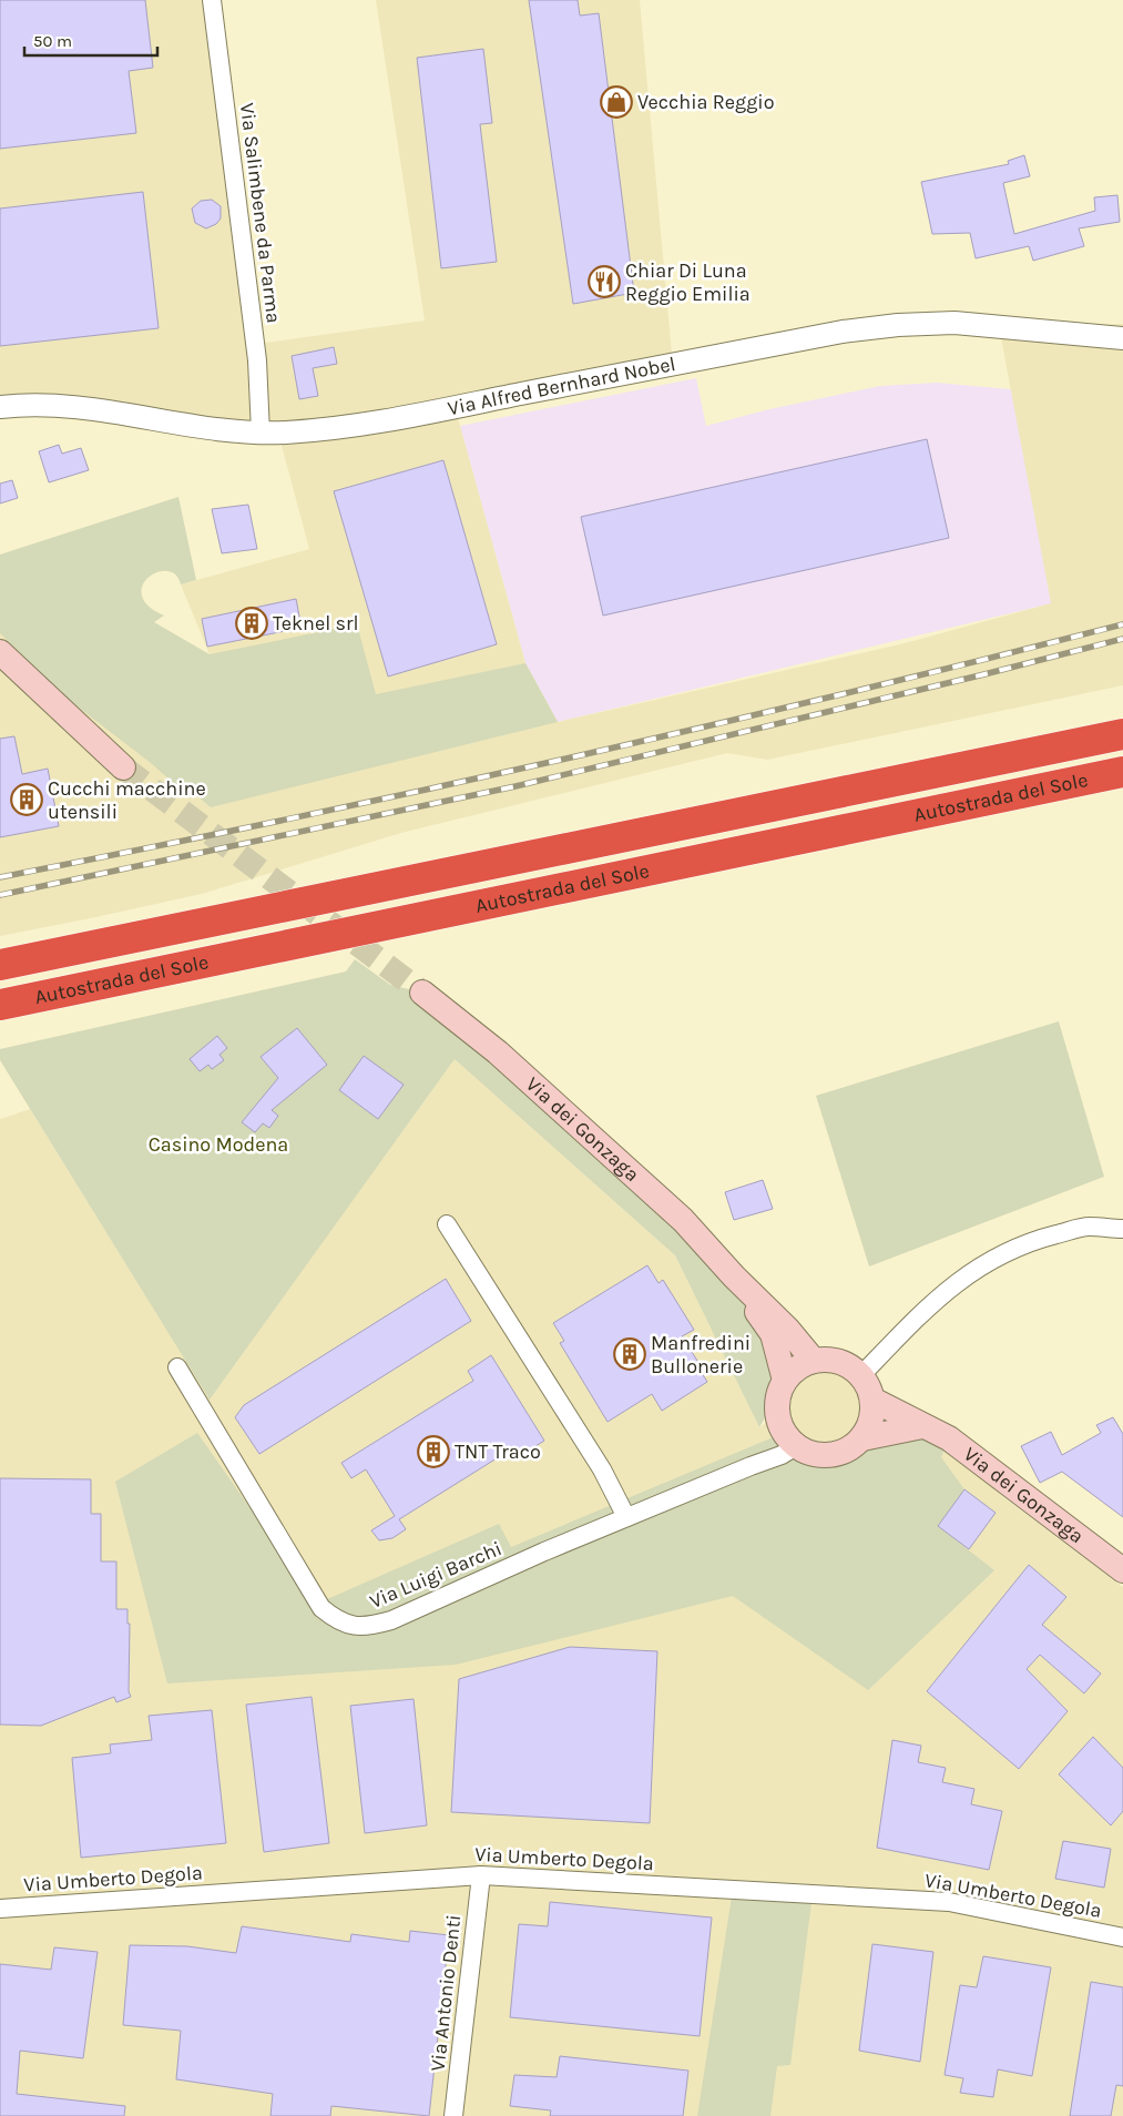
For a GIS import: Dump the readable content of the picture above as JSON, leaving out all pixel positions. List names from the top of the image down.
{
  "streets": {
    "highway": ["Autostrada del Sole"],
    "main road": ["Via dei Gonzaga"],
    "street": [
      "Via Salimbene da Parma",
      "Via Alfred Bernhard Nobel",
      "Via Luigi Barchi",
      "Via Umberto Degola",
      "Via Antonio Denti"
    ]
  },
  "crossings": [
    ["Via Salimbene da Parma", "Via Alfred Bernhard Nobel"],
    ["Via dei Gonzaga", "Via Luigi Barchi"],
    ["Via Umberto Degola", "Via Antonio Denti"]
  ],
  "parks": ["Casino Modena"],
  "places": {
    "shop": ["Vecchia Reggio"],
    "restaurant": ["Chiar Di Luna Reggio Emilia"],
    "building": [
      "Teknel srl",
      "Cucchi macchine utensili",
      "Manfredini Bullonerie",
      "TNT Traco"
    ]
  },
  "scale_bar": "50 m"
}
